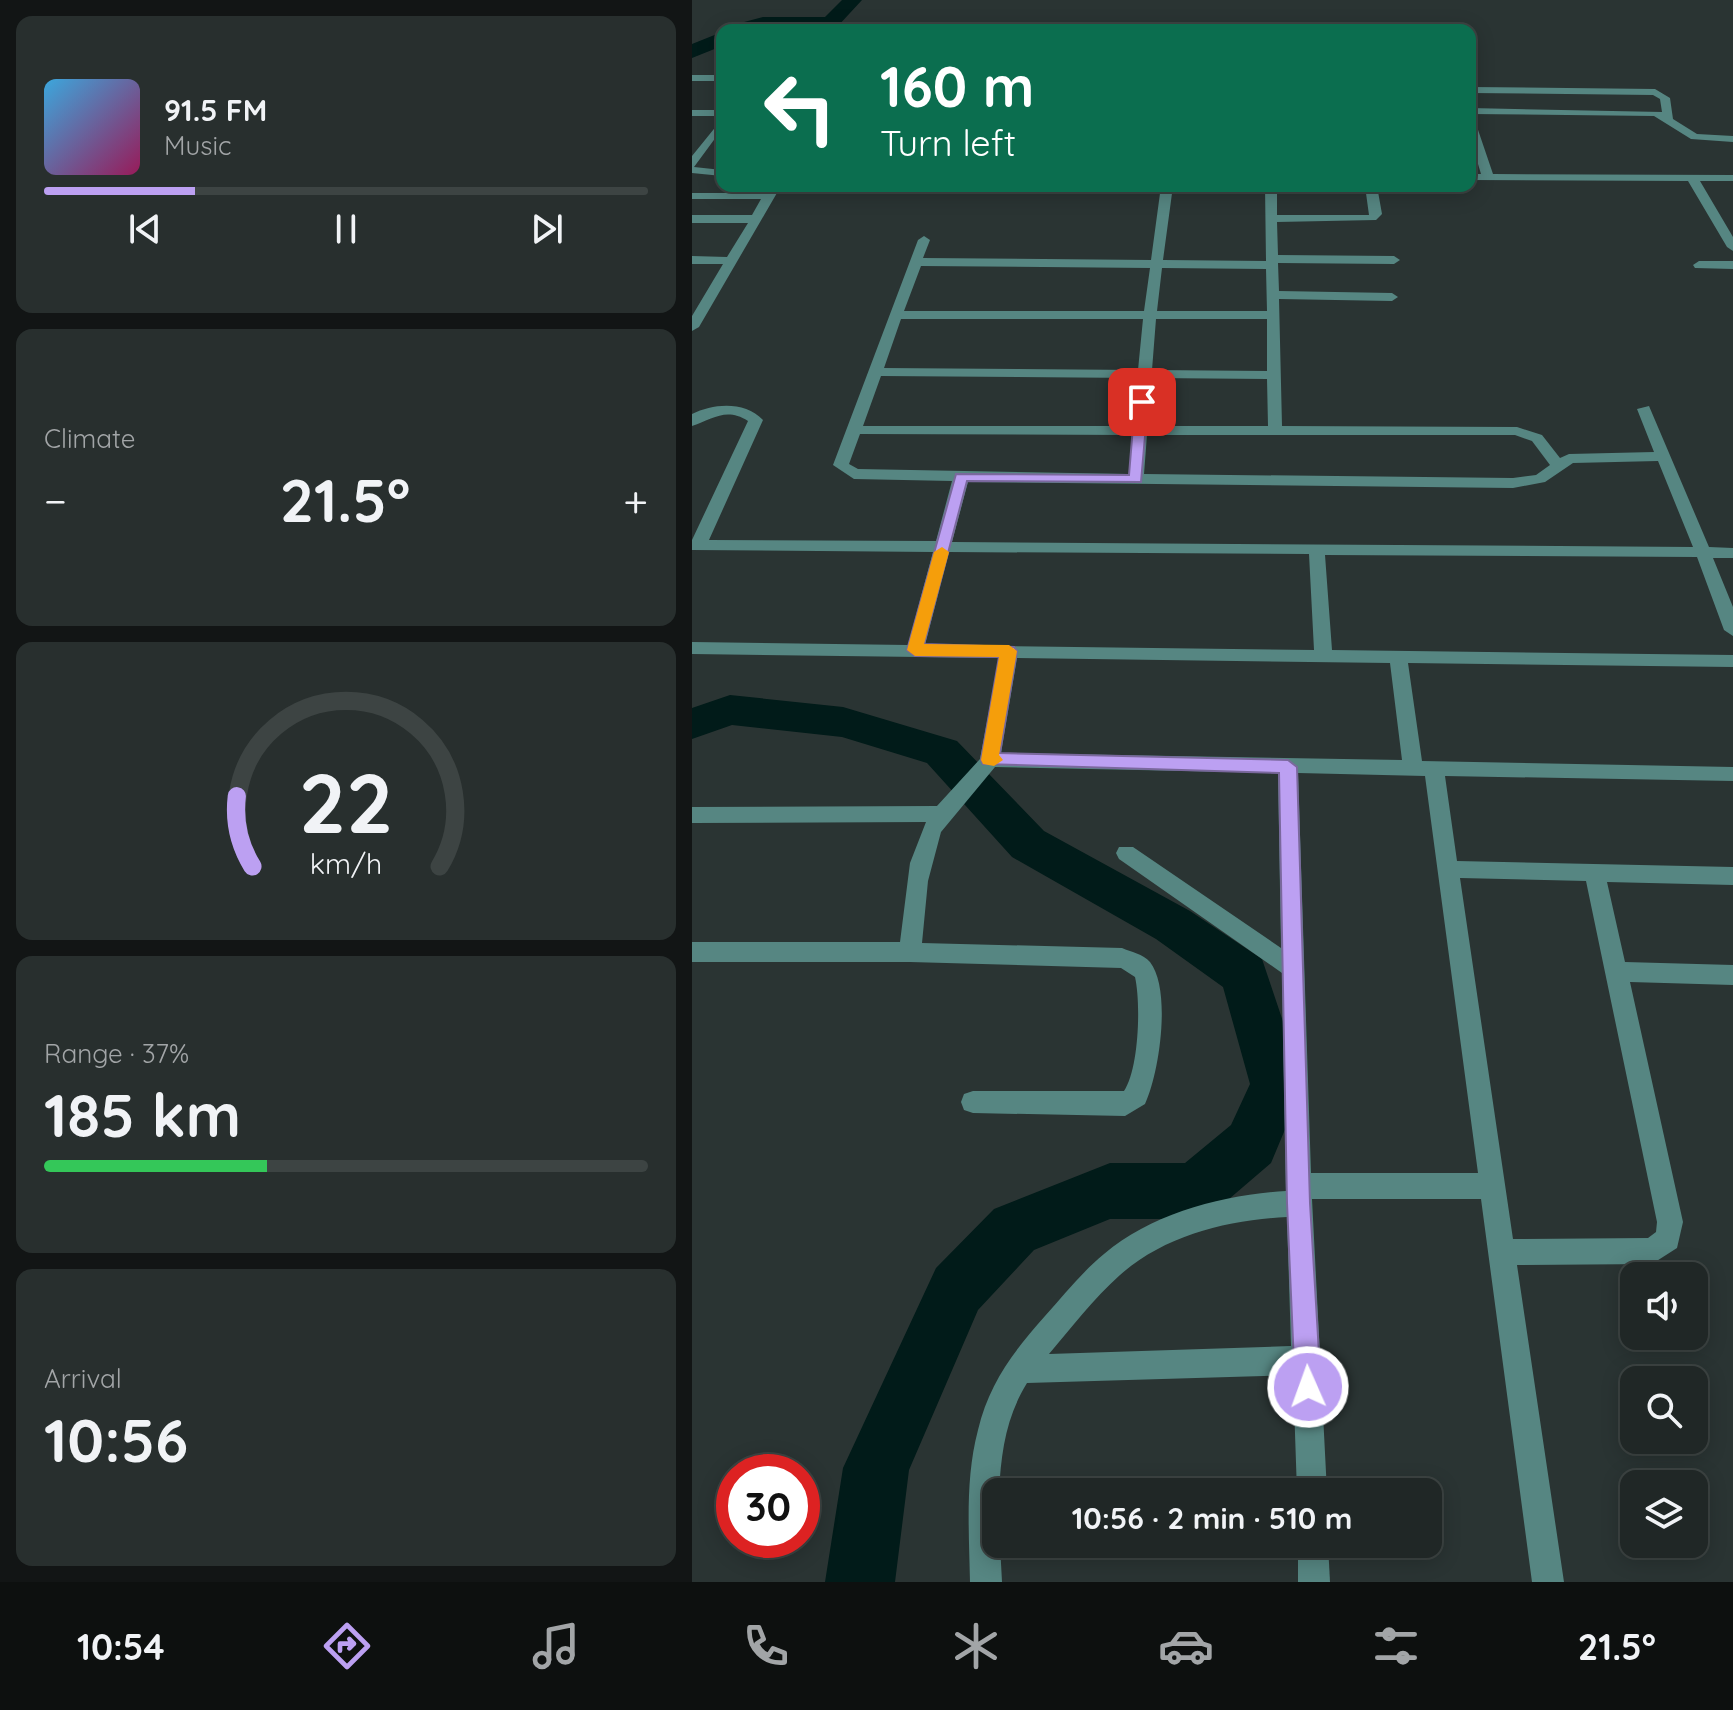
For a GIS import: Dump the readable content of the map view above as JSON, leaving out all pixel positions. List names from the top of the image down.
{
  "page": {
    "turn": ["160 m", "Turn left"],
    "song": ["91.5 FM", "Music"],
    "tile": [
      "Climate",
      ["Range · 37%", "185 km"],
      ["Arrival", "10:56"]
    ],
    "heat": ["−", "21.5°", "+"],
    "limit": "30",
    "trip": "10:56 · 2 min · 510 m",
    "tabs": ["10:54", "21.5°"],
    "gauge": ["22", "km/h"]
  }
}
